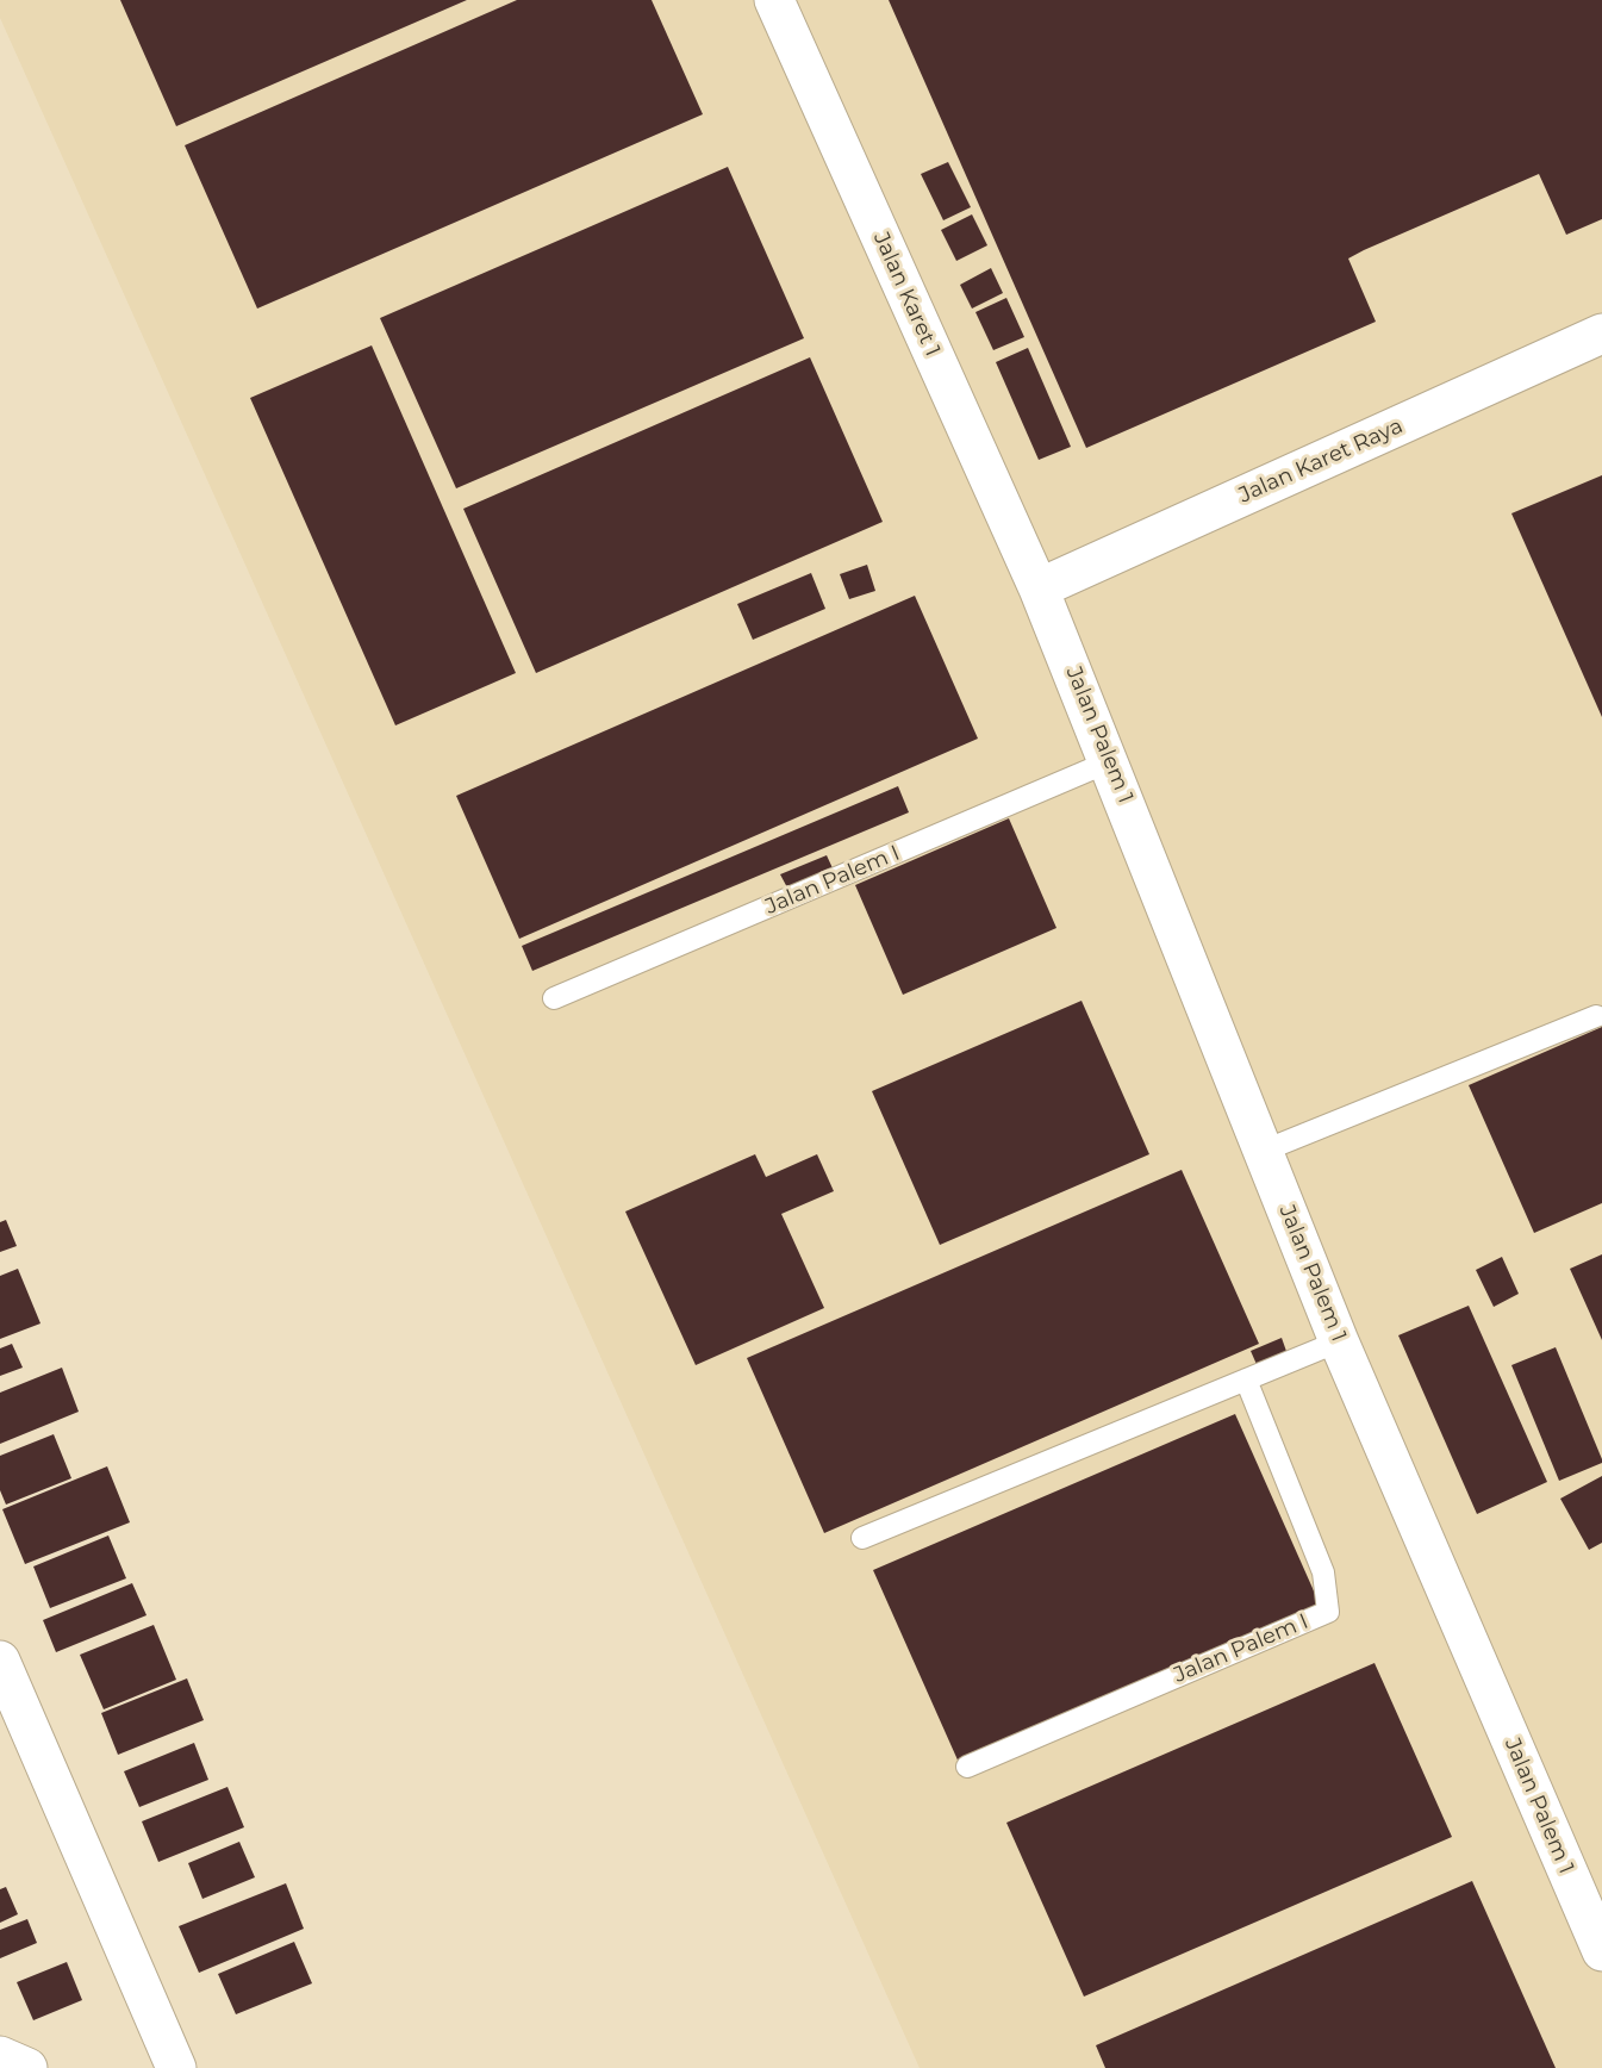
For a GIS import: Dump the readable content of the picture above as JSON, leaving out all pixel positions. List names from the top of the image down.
{
  "streets": {
    "street": ["Jalan Karet 1", "Jalan Karet Raya", "Jalan Palem 1"],
    "lane": ["Jalan Palem I"]
  },
  "crossings": [
    ["Jalan Karet 1", "Jalan Karet Raya"],
    ["Jalan Karet 1", "Jalan Palem 1"],
    ["Jalan Karet Raya", "Jalan Palem 1"],
    ["Jalan Palem 1", "Jalan Palem I"]
  ]
}
